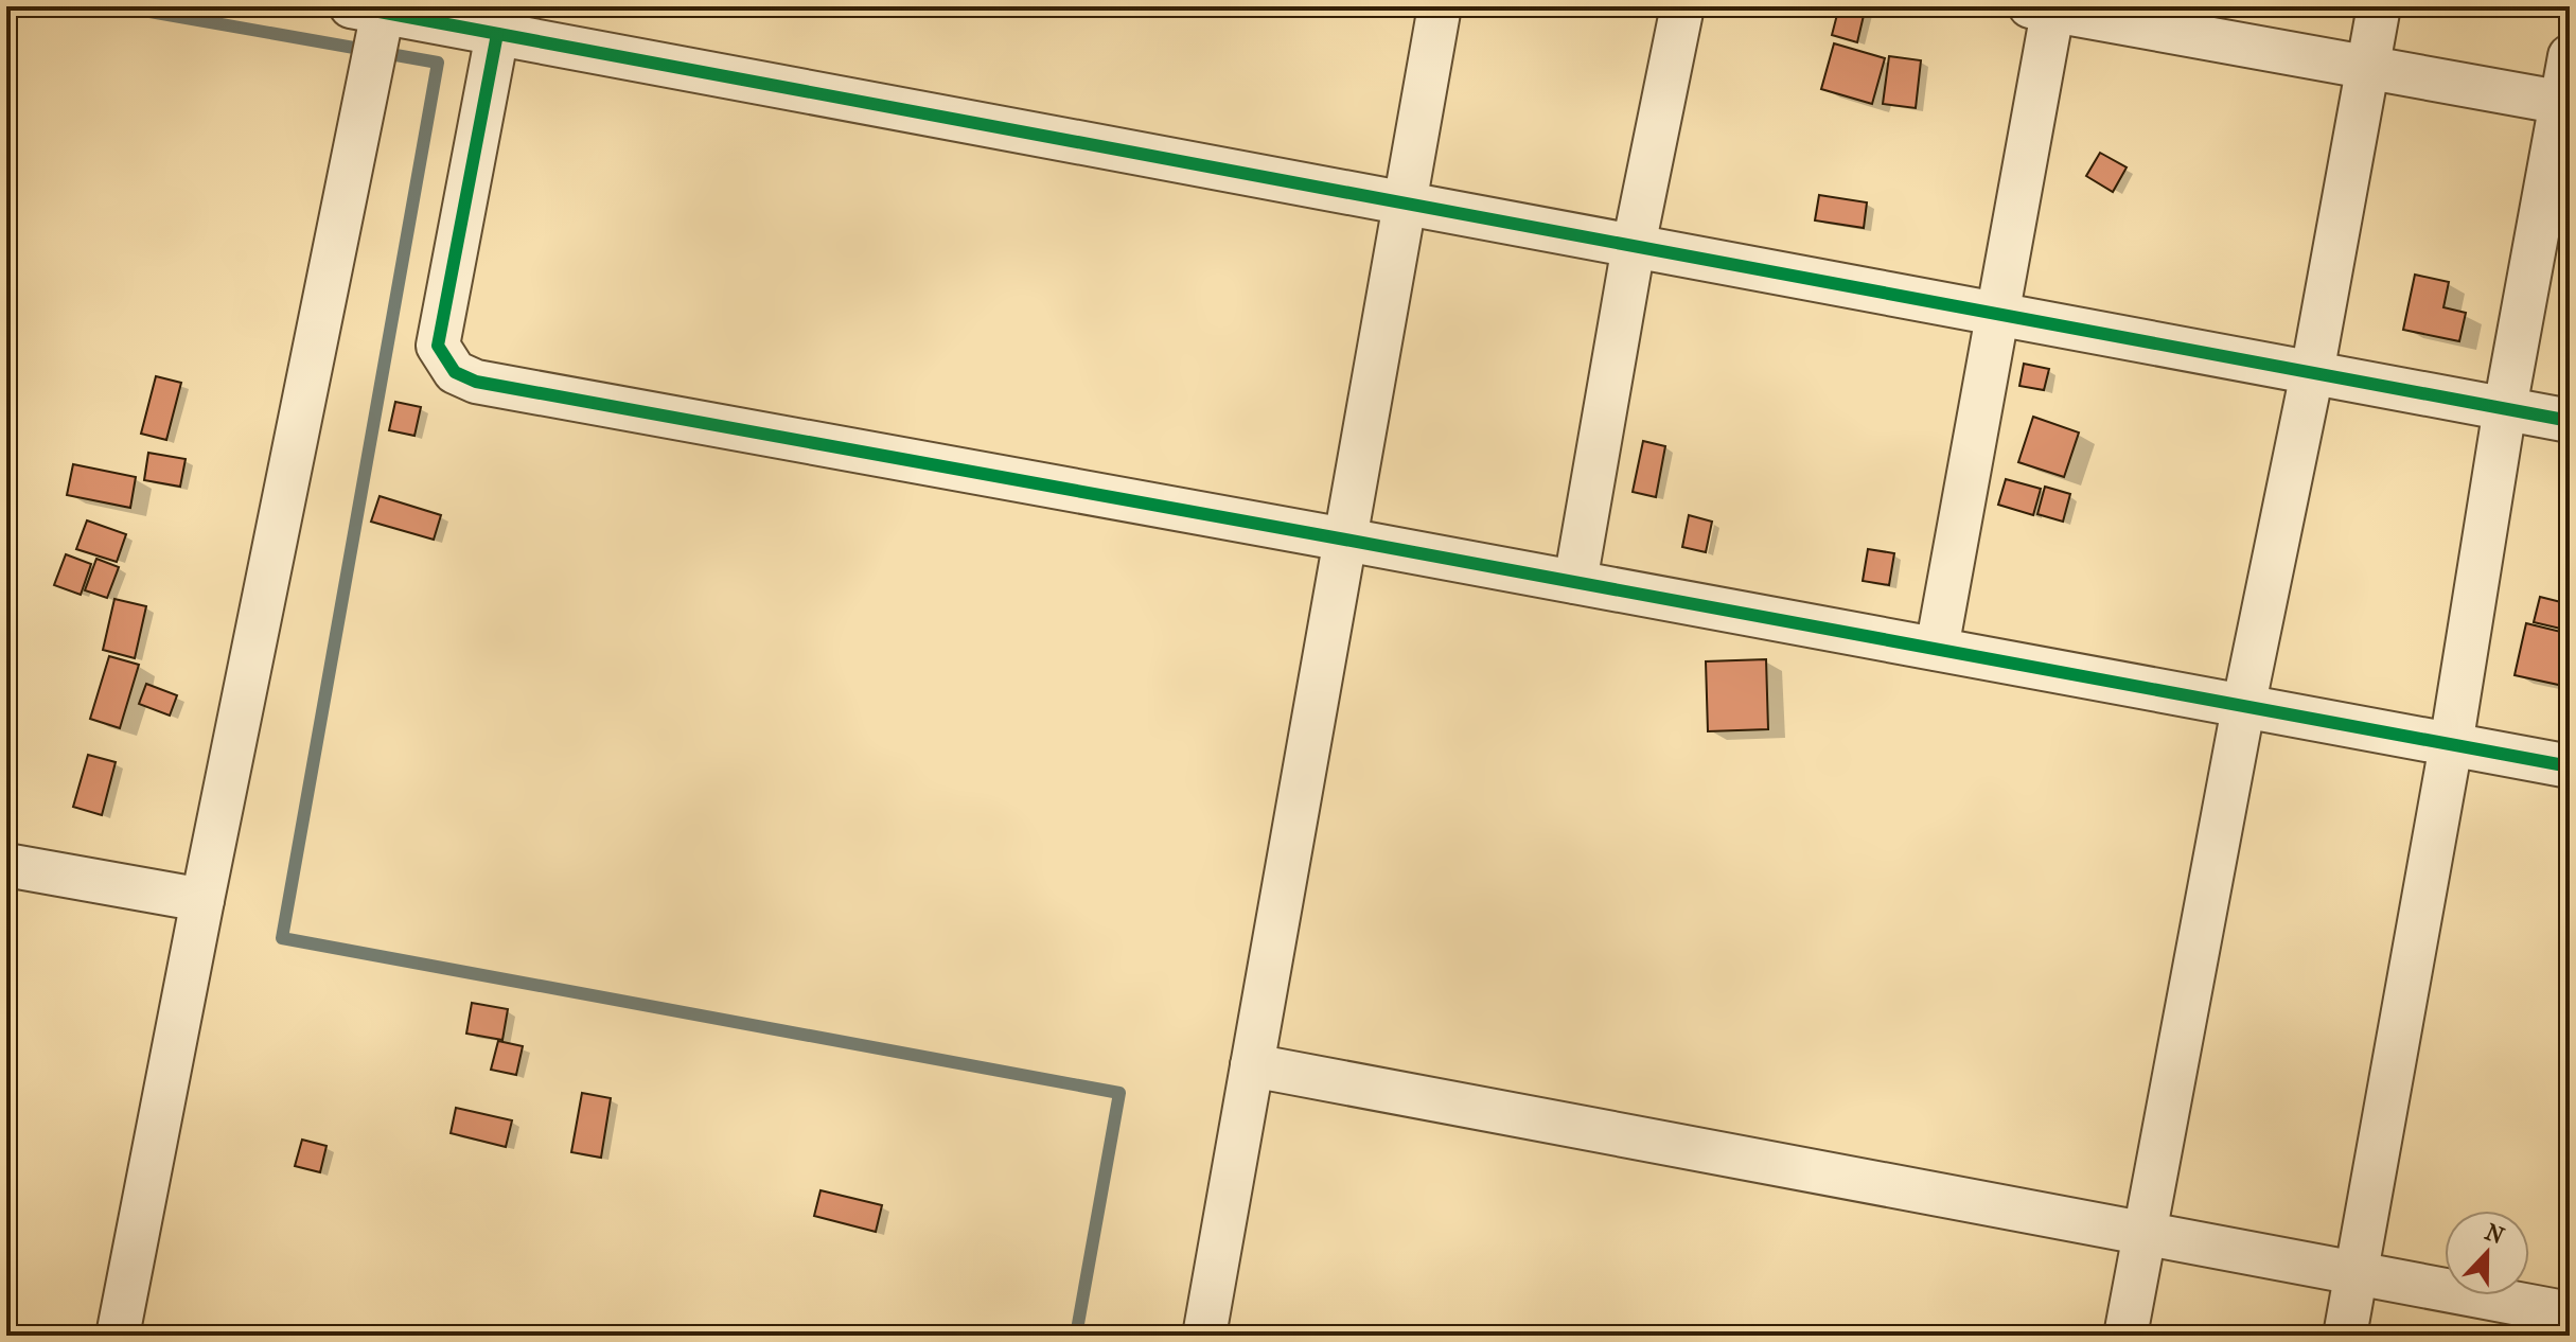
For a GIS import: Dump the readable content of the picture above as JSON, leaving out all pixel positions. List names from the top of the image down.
{
  "north": "top"
}
